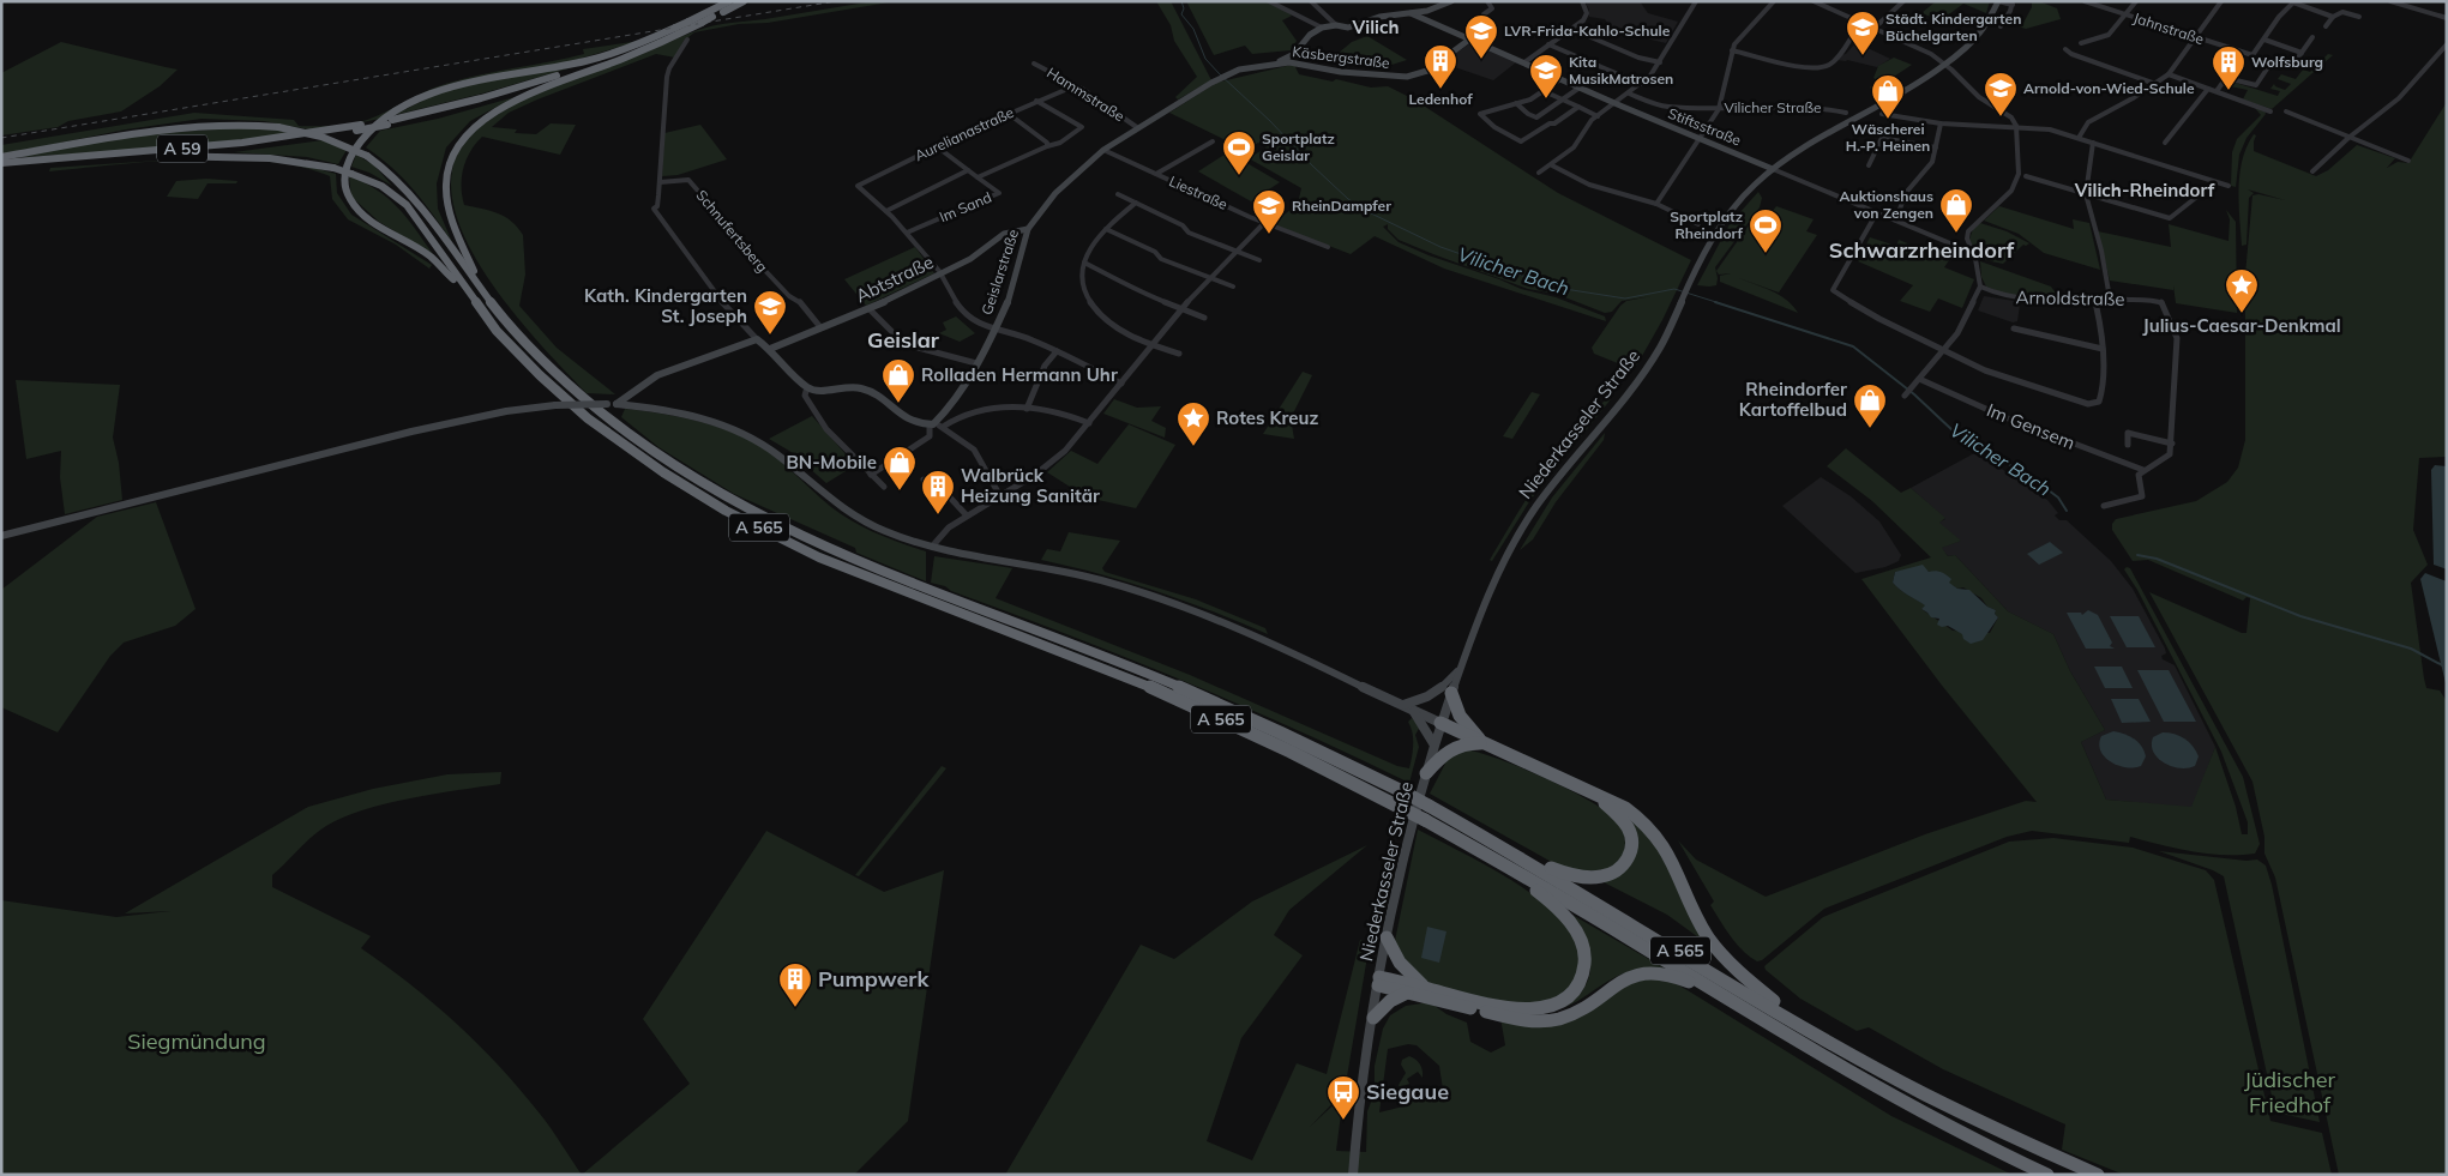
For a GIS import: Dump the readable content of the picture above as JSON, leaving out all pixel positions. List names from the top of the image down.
{
  "streets": {
    "highway": ["A 59", "A 565"],
    "main road": [
      "Käsbergstraße",
      "Stiftsstraße",
      "Geislarstraße",
      "Abtstraße",
      "Niederkasseler Straße"
    ],
    "street": [
      "Jahnstraße",
      "Hammstraße",
      "Vilicher Straße",
      "Aurelianastraße",
      "Liestraße",
      "Im Sand",
      "Schnufertsberg",
      "Arnoldstraße",
      "Im Gensem"
    ]
  },
  "crossings": [
    ["Käsbergstraße", "Stiftsstraße"],
    ["Käsbergstraße", "Geislarstraße"],
    ["Hammstraße", "Aurelianastraße"],
    ["Hammstraße", "Geislarstraße"],
    ["Stiftsstraße", "Niederkasseler Straße"],
    ["Liestraße", "Geislarstraße"],
    ["Schnufertsberg", "Abtstraße"],
    ["Geislarstraße", "Abtstraße"]
  ],
  "districts": [
    "Vilich",
    "Vilich-Rheindorf",
    "Schwarzrheindorf",
    "Geislar"
  ],
  "water": ["Vilicher Bach"],
  "parks": ["Siegmündung", "Jüdischer Friedhof"],
  "places": {
    "school or university": [
      "Städt. Kindergarten Büchelgarten",
      "LVR-Frida-Kahlo-Schule",
      "Kita MusikMatrosen",
      "Arnold-von-Wied-Schule",
      "RheinDampfer",
      "Kath. Kindergarten St. Joseph"
    ],
    "building": [
      "Ledenhof",
      "Wolfsburg",
      "Walbrück Heizung Sanitär",
      "Pumpwerk"
    ],
    "shop": [
      "Wäscherei H.-P. Heinen",
      "Auktionshaus von Zengen",
      "Rolladen Hermann Uhr",
      "Rheindorfer Kartoffelbud",
      "BN-Mobile"
    ],
    "sports": ["Sportplatz Geislar", "Sportplatz Rheindorf"],
    "place": ["Julius-Caesar-Denkmal", "Rotes Kreuz"],
    "bus stop": ["Siegaue"]
  }
}
